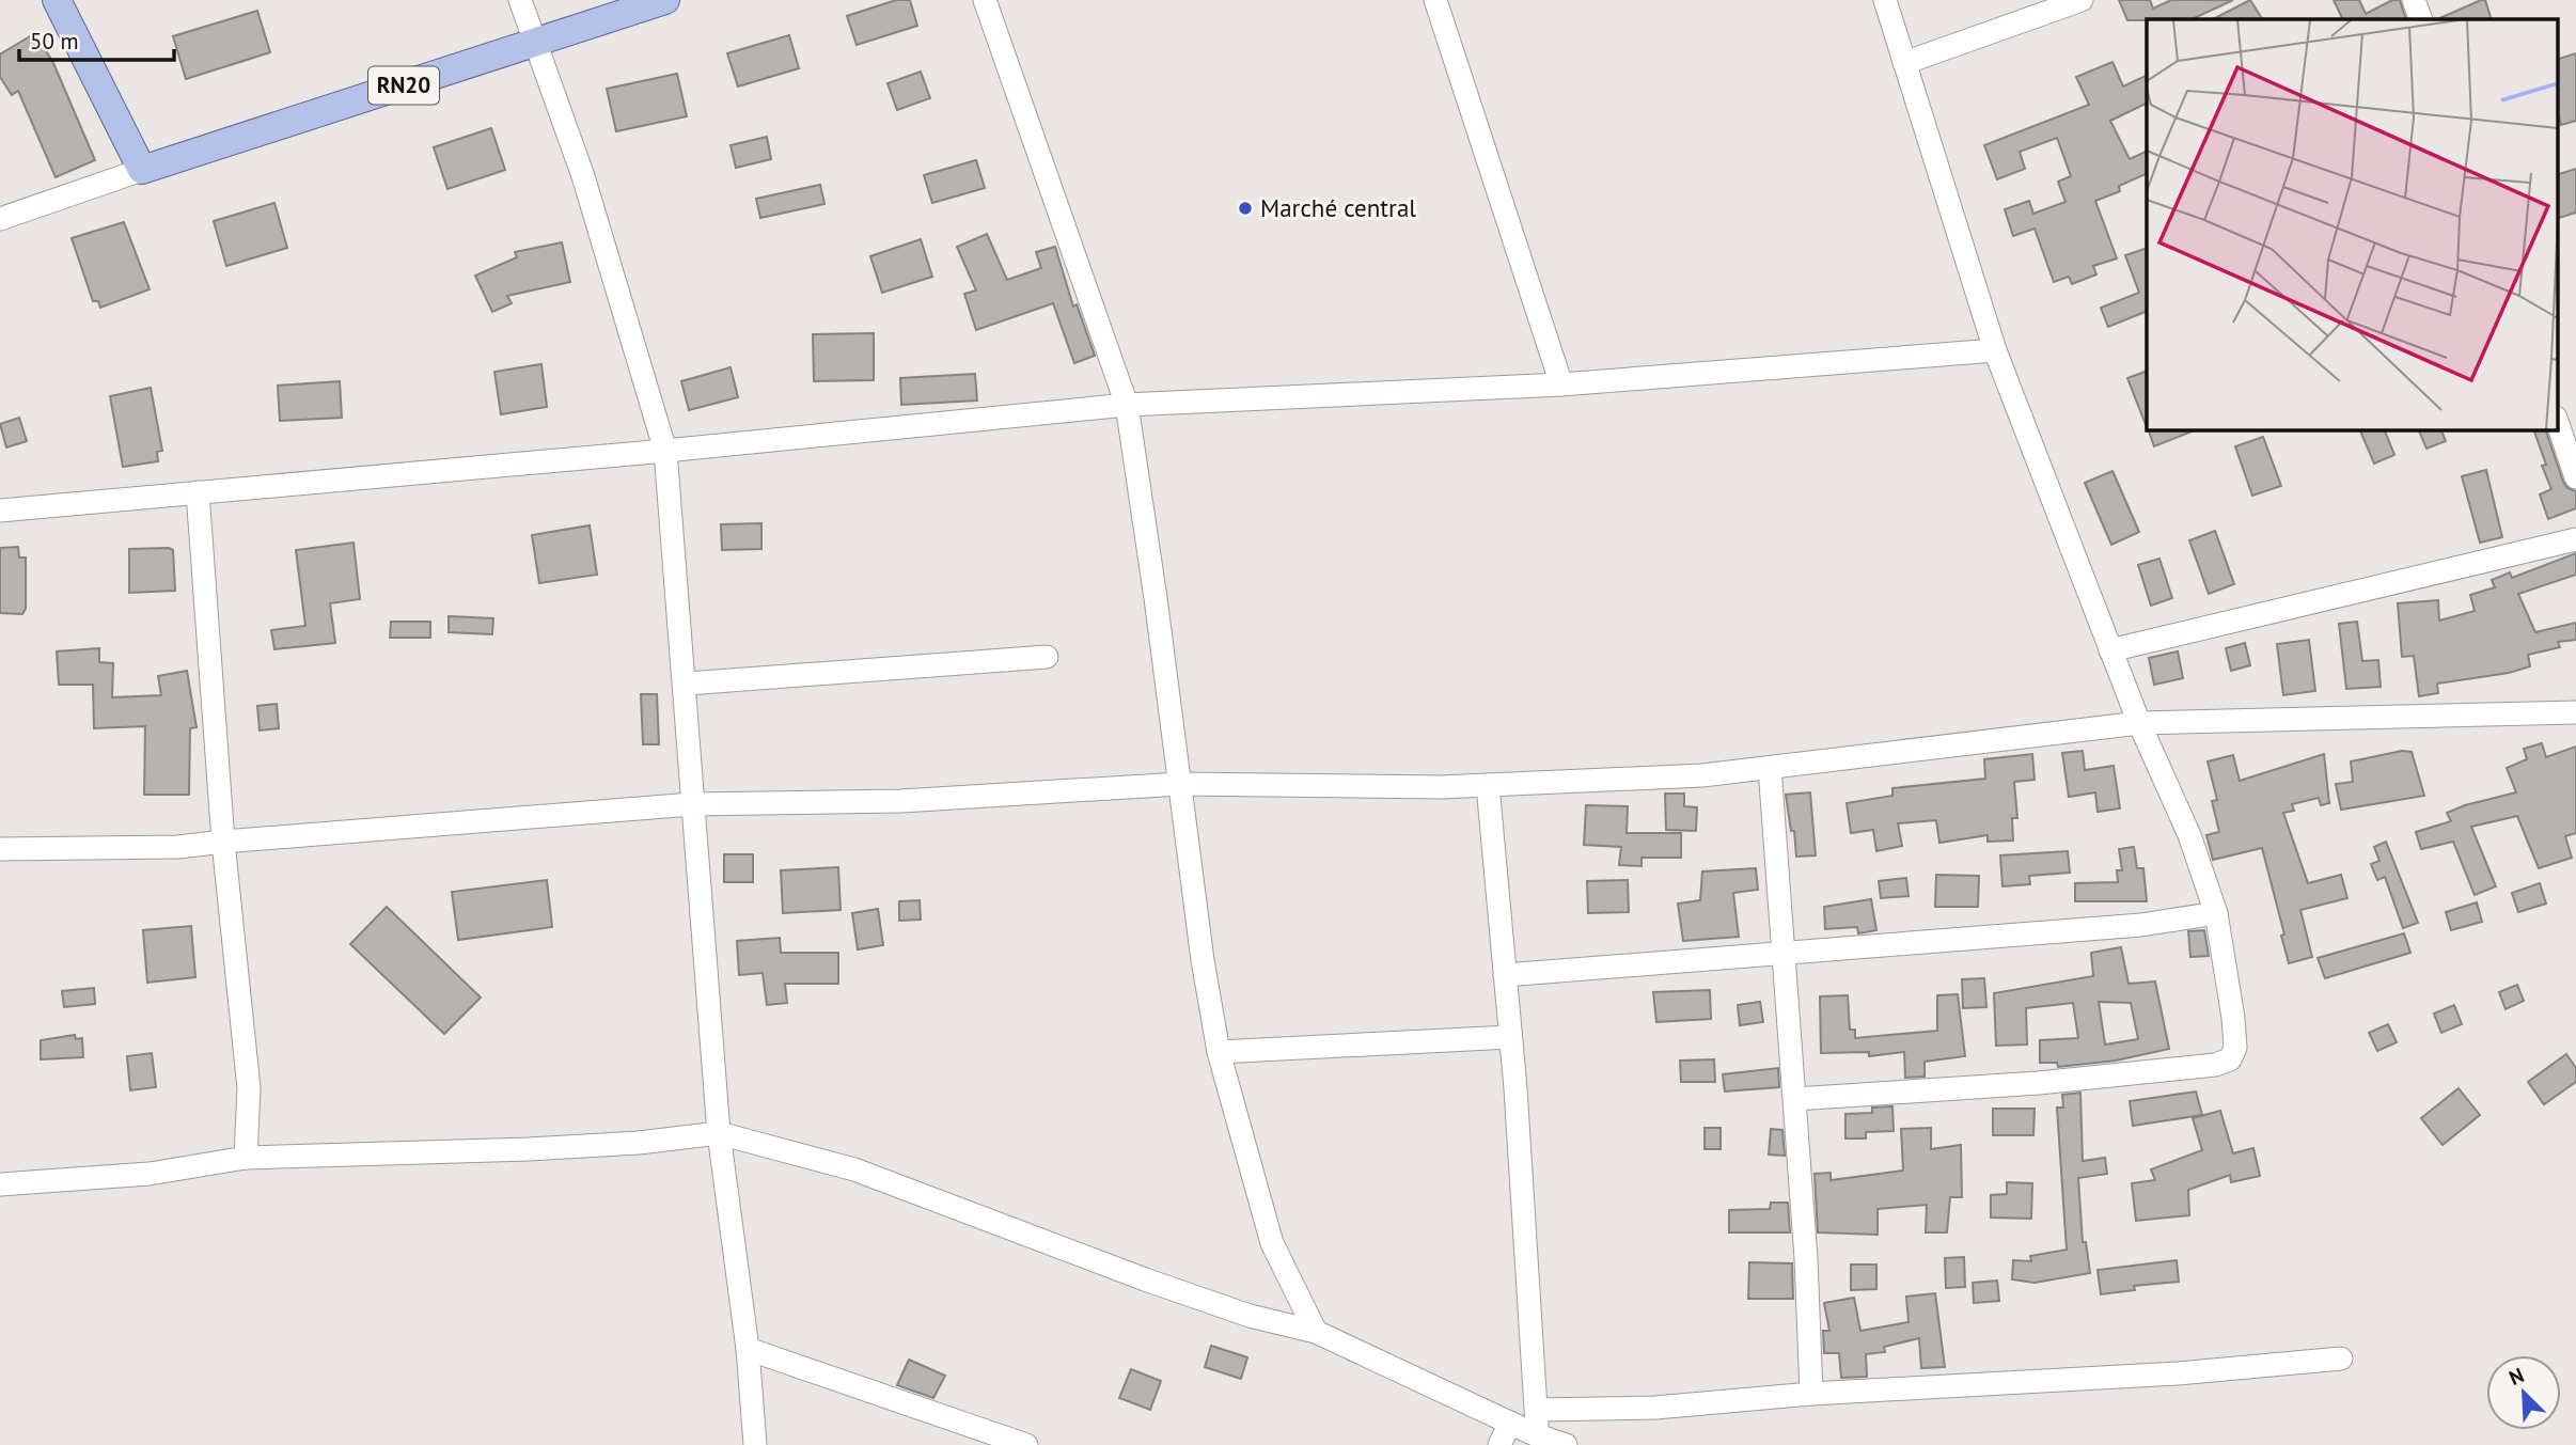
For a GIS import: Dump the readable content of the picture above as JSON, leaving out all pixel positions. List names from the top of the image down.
{
  "streets": {
    "main road": ["RN20"]
  },
  "places": ["Marché central"],
  "scale_bar": "50 m",
  "north": "top left"
}
